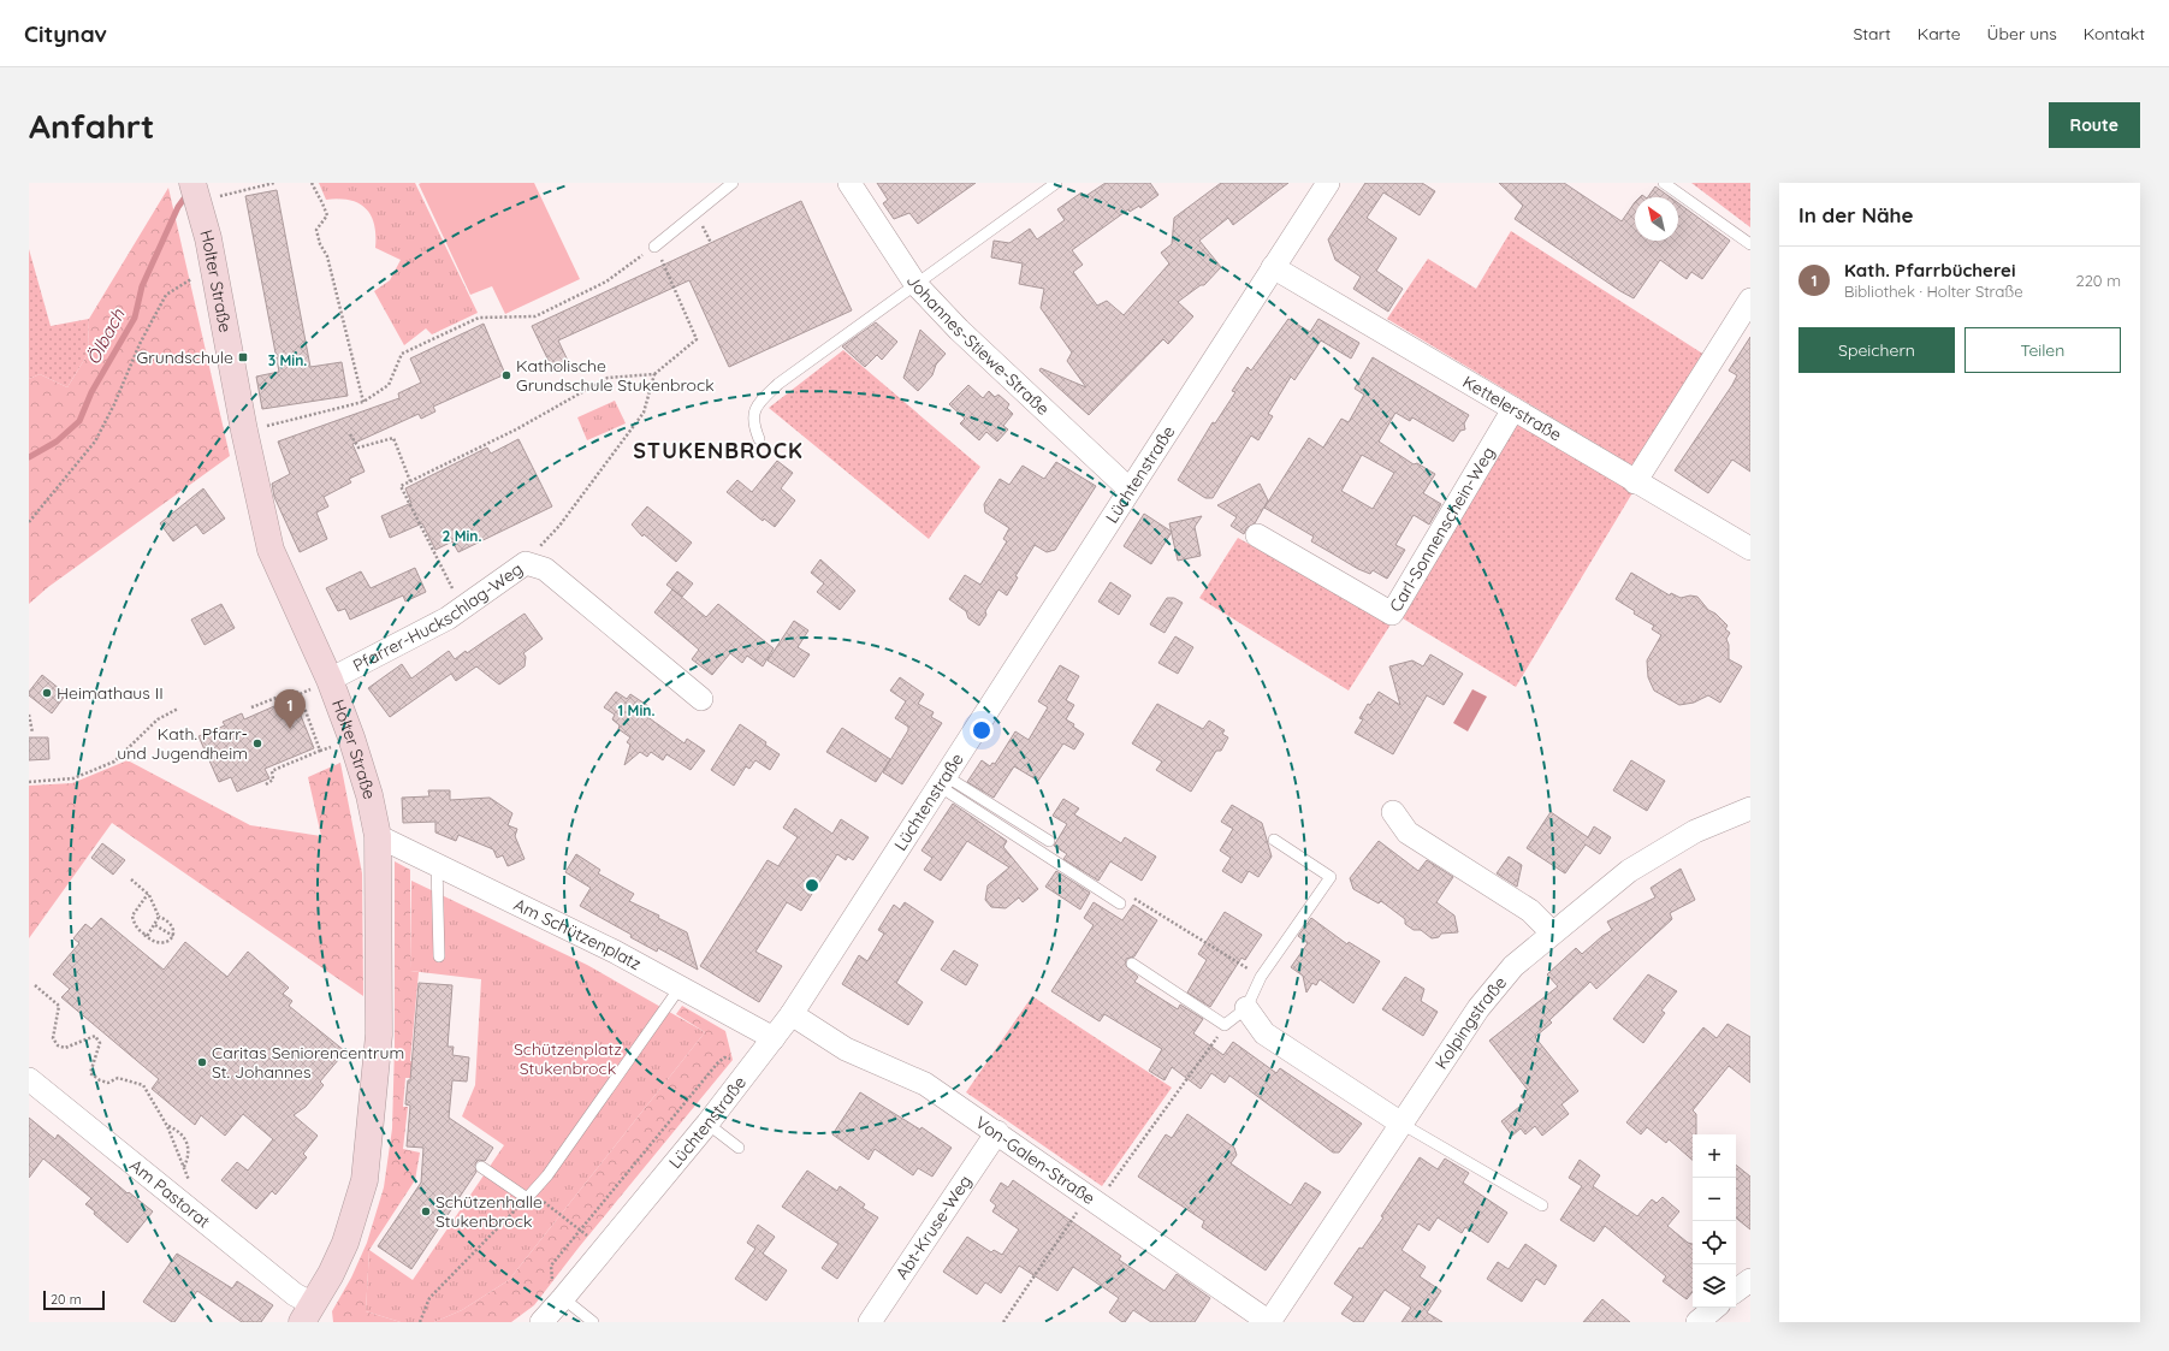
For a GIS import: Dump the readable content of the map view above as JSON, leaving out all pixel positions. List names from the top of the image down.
{
  "streets": {
    "street": [
      "Holter Straße",
      "Johannes-Stiewe-Straße",
      "Kettelerstraße",
      "Lüchtenstraße",
      "Carl-Sonnenschein-Weg",
      "Pfarrer-Huckschlag-Weg",
      "Am Schützenplatz",
      "Kolpingstraße",
      "Von-Galen-Straße",
      "Am Pastorat",
      "Abt-Kruse-Weg"
    ]
  },
  "crossings": [
    ["Holter Straße", "Pfarrer-Huckschlag-Weg"],
    ["Holter Straße", "Am Schützenplatz"],
    ["Holter Straße", "Am Pastorat"],
    ["Johannes-Stiewe-Straße", "Lüchtenstraße"],
    ["Kettelerstraße", "Lüchtenstraße"],
    ["Kettelerstraße", "Carl-Sonnenschein-Weg"],
    ["Lüchtenstraße", "Am Schützenplatz"],
    ["Lüchtenstraße", "Von-Galen-Straße"],
    ["Kolpingstraße", "Von-Galen-Straße"],
    ["Von-Galen-Straße", "Abt-Kruse-Weg"]
  ],
  "districts": ["STUKENBROCK"],
  "water": ["Ölbach"],
  "parks": ["Schützenplatz Stukenbrock"],
  "places": {
    "transit": ["Grundschule"],
    "other": [
      "Katholische Grundschule Stukenbrock",
      "Heimathaus II",
      "Kath. Pfarr- und Jugendheim",
      "Caritas Seniorencentrum St. Johannes",
      "Schützenhalle Stukenbrock"
    ]
  },
  "scale_bar": "20 m",
  "north": "top left",
  "page": {
    "header": "Citynav",
    "nav": [
      "Start",
      "Karte",
      "Über uns",
      "Kontakt"
    ],
    "buttons": [
      "Route",
      ["Speichern", "Teilen"]
    ],
    "title": "Anfahrt",
    "heading": "In der Nähe",
    "list": [
      {
        "mark": "1",
        "name": "Kath. Pfarrbücherei",
        "note": "Bibliothek · Holter Straße",
        "value": "220 m"
      }
    ],
    "pins": "1",
    "map_buttons": ["+", "−"],
    "scale": "20 m"
  },
  "rings": ["3 Min.", "2 Min.", "1 Min."]
}
